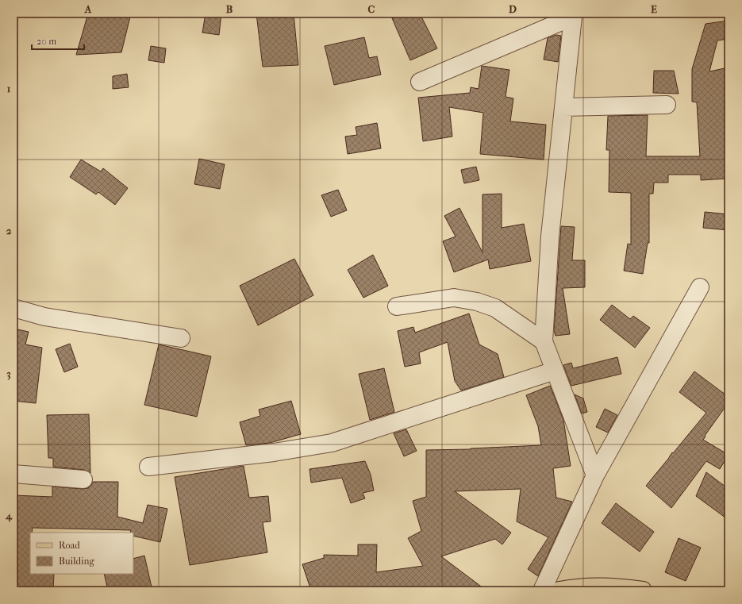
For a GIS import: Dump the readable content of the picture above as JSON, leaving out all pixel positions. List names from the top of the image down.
{
  "legend": ["Road", "Building"],
  "scale_bar": "20 m",
  "grid": {
    "columns": [
      "A",
      "B",
      "C",
      "D",
      "E"
    ],
    "rows": [
      "1",
      "2",
      "3",
      "4"
    ]
  }
}
